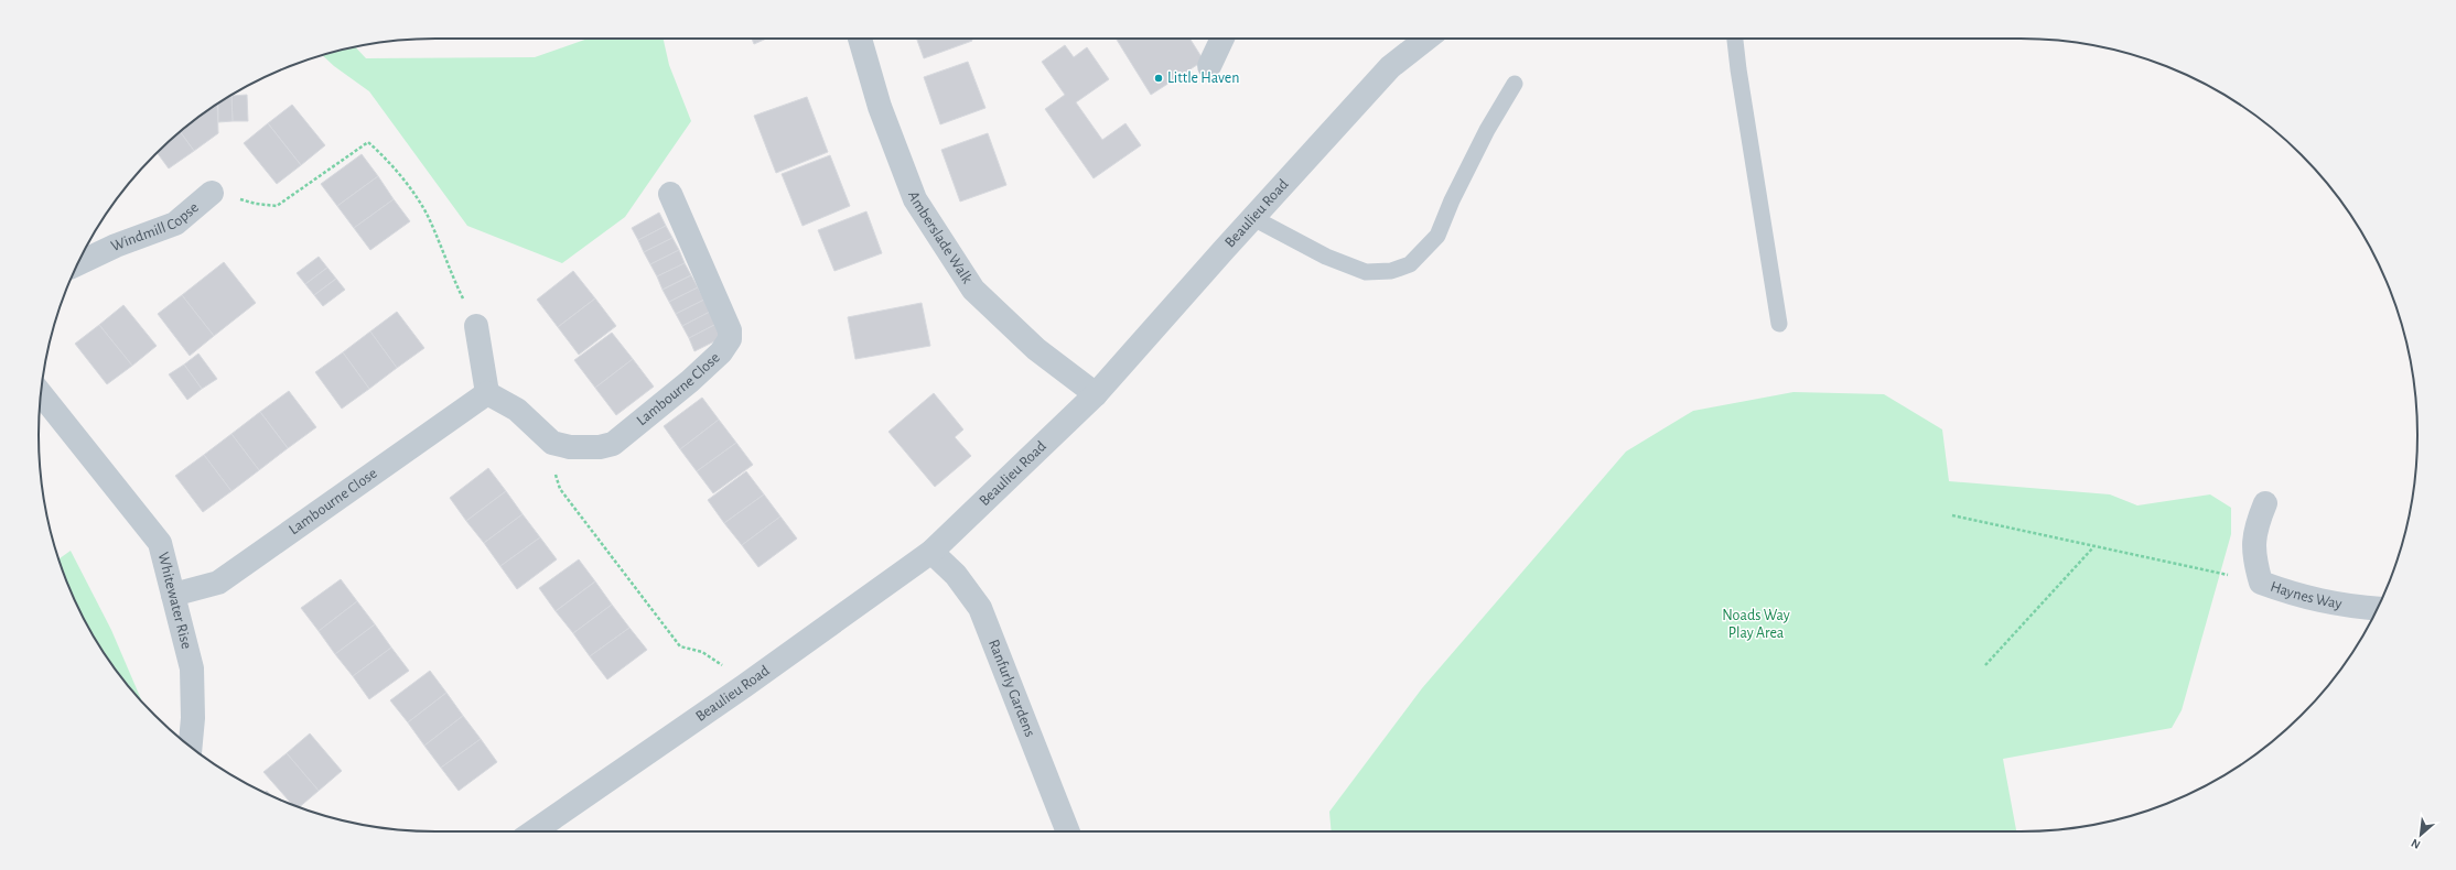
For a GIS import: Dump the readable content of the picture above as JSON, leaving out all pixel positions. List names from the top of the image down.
{
  "streets": {
    "street": [
      "Beaulieu Road",
      "Windmill Copse",
      "Amberslade Walk",
      "Lambourne Close",
      "Haynes Way",
      "Whitewater Rise",
      "Ranfurly Gardens"
    ]
  },
  "crossings": [
    ["Beaulieu Road", "Amberslade Walk"],
    ["Beaulieu Road", "Ranfurly Gardens"],
    ["Lambourne Close", "Whitewater Rise"]
  ],
  "parks": ["Noads Way Play Area"],
  "places": ["Little Haven"],
  "north": "bottom left"
}
